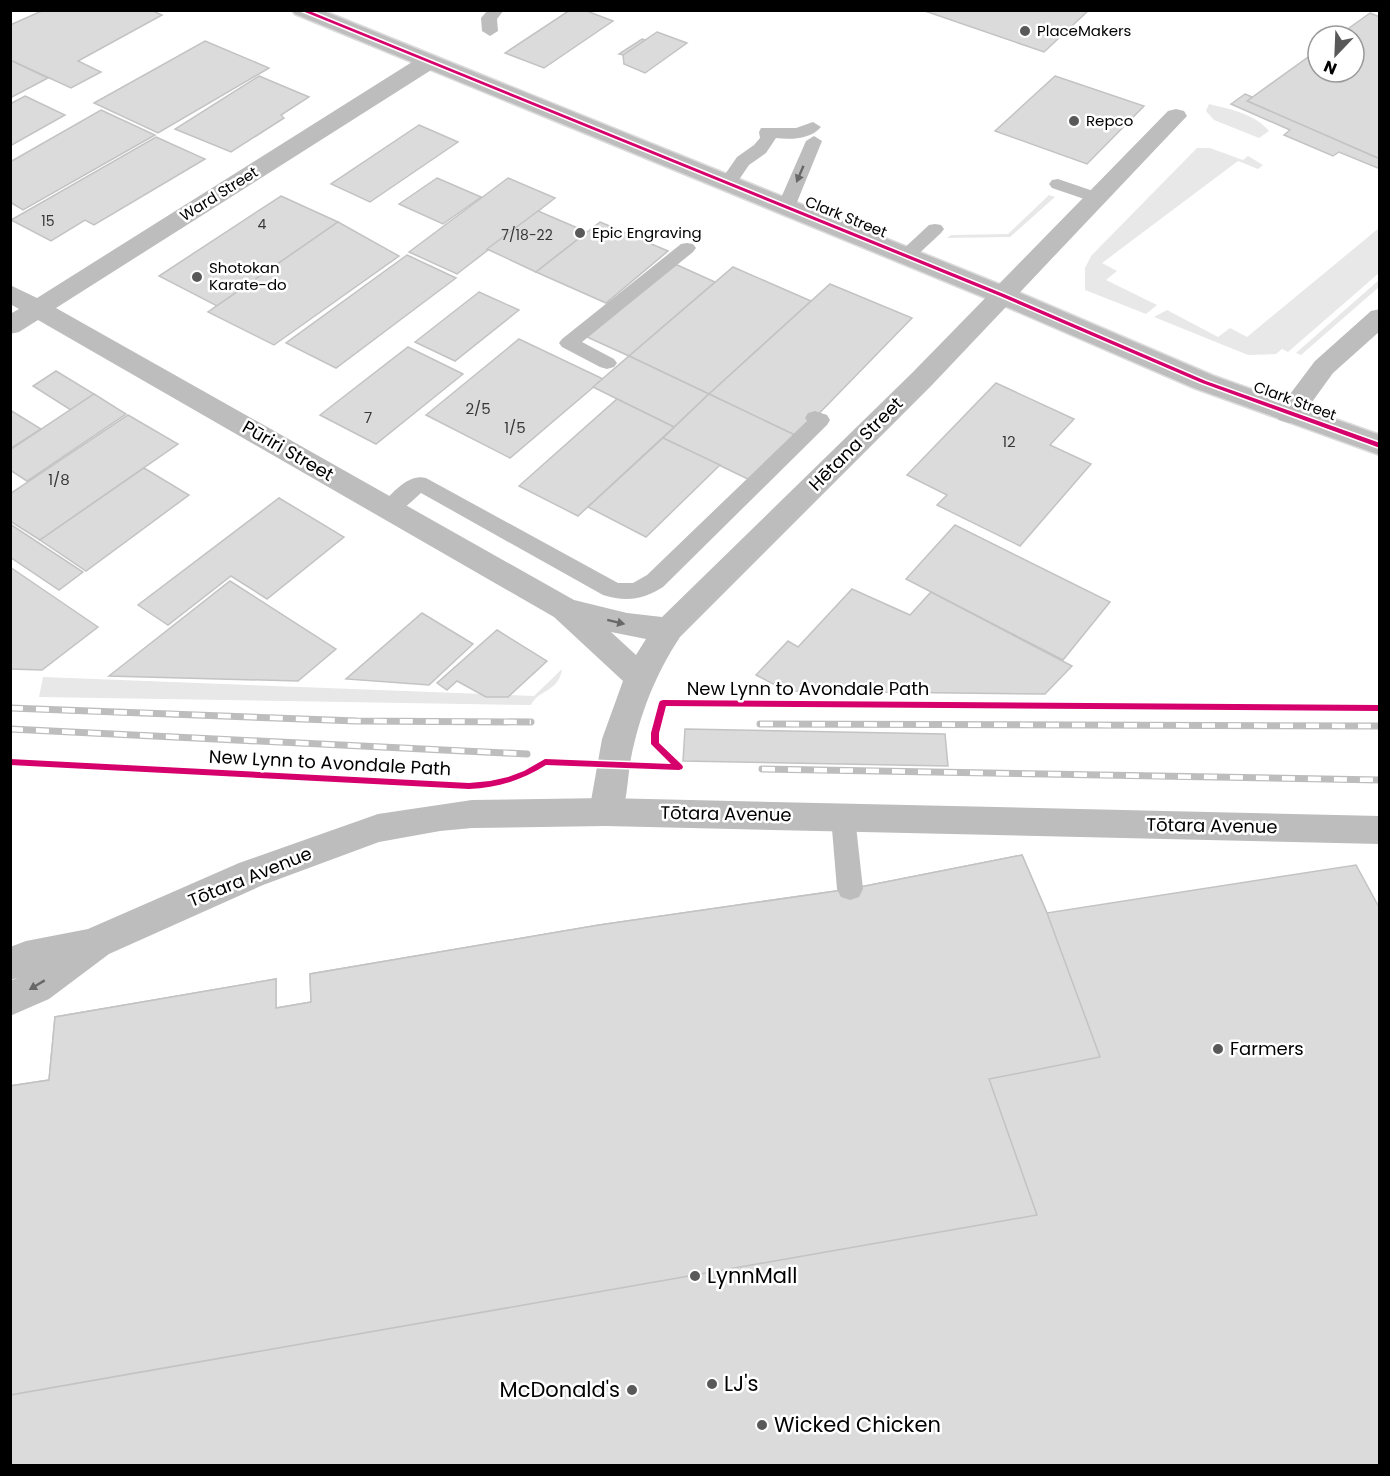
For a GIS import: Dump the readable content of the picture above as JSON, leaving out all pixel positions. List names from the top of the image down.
{
  "streets": {
    "street": [
      "Ward Street",
      "Clark Street",
      "Hētana Street",
      "Pūriri Street",
      "Tōtara Avenue"
    ],
    "cycle path": ["New Lynn to Avondale Path"]
  },
  "crossings": [
    ["Ward Street", "Clark Street"],
    ["Ward Street", "Pūriri Street"],
    ["Clark Street", "Hētana Street"],
    ["Hētana Street", "Pūriri Street"],
    ["Hētana Street", "Tōtara Avenue"]
  ],
  "places": [
    "PlaceMakers",
    "Repco",
    "Epic Engraving",
    "Shotokan Karate-do",
    "Farmers",
    "LynnMall",
    "LJ's",
    "McDonald's",
    "Wicked Chicken"
  ],
  "house_numbers": [
    "15",
    "4",
    "7/18-22",
    "2/5",
    "7",
    "1/5",
    "12",
    "1/8"
  ],
  "north": "bottom left"
}
